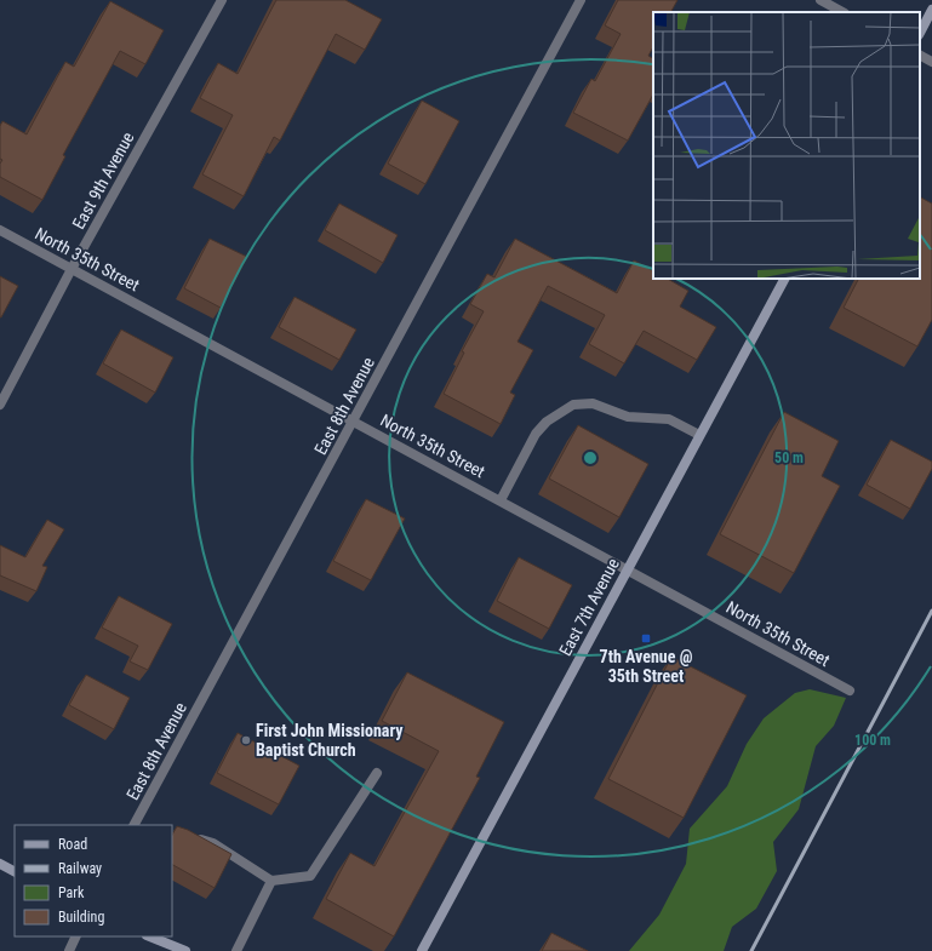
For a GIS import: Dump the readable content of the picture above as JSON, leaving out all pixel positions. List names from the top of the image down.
{
  "streets": {
    "street": [
      "East 9th Avenue",
      "North 35th Street",
      "East 8th Avenue",
      "East 7th Avenue"
    ]
  },
  "crossings": [
    ["East 9th Avenue", "North 35th Street"],
    ["North 35th Street", "East 8th Avenue"],
    ["North 35th Street", "East 7th Avenue"]
  ],
  "places": {
    "transit": ["7th Avenue @ 35th Street"],
    "other": ["First John Missionary Baptist Church"]
  },
  "legend": [
    "Road",
    "Railway",
    "Park",
    "Building"
  ],
  "rings": ["50 m", "100 m"]
}
